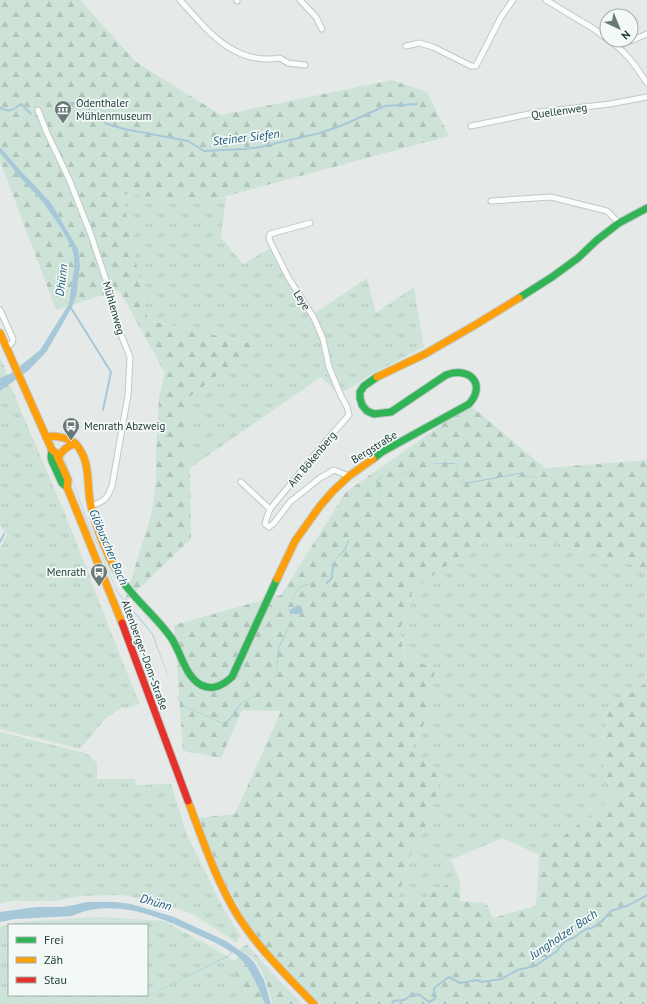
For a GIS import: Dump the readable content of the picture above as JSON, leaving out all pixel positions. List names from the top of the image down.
{
  "streets": {
    "street": [
      "Quellenweg",
      "Leye",
      "Mühlenweg",
      "Bergstraße",
      "Am Bökenberg",
      "Altenberger-Dom-Straße"
    ]
  },
  "crossings": [
    ["Leye", "Am Bökenberg"],
    ["Mühlenweg", "Bergstraße"],
    ["Bergstraße", "Am Bökenberg"]
  ],
  "water": [
    "Steiner Siefen",
    "Dhünn",
    "Glöbuscher Bach",
    "Jungholzer Bach"
  ],
  "places": {
    "museum": ["Odenthaler Mühlenmuseum"],
    "bus stop": ["Menrath Abzweig", "Menrath"]
  },
  "legend": ["Frei", "Zäh", "Stau"],
  "north": "bottom right"
}
